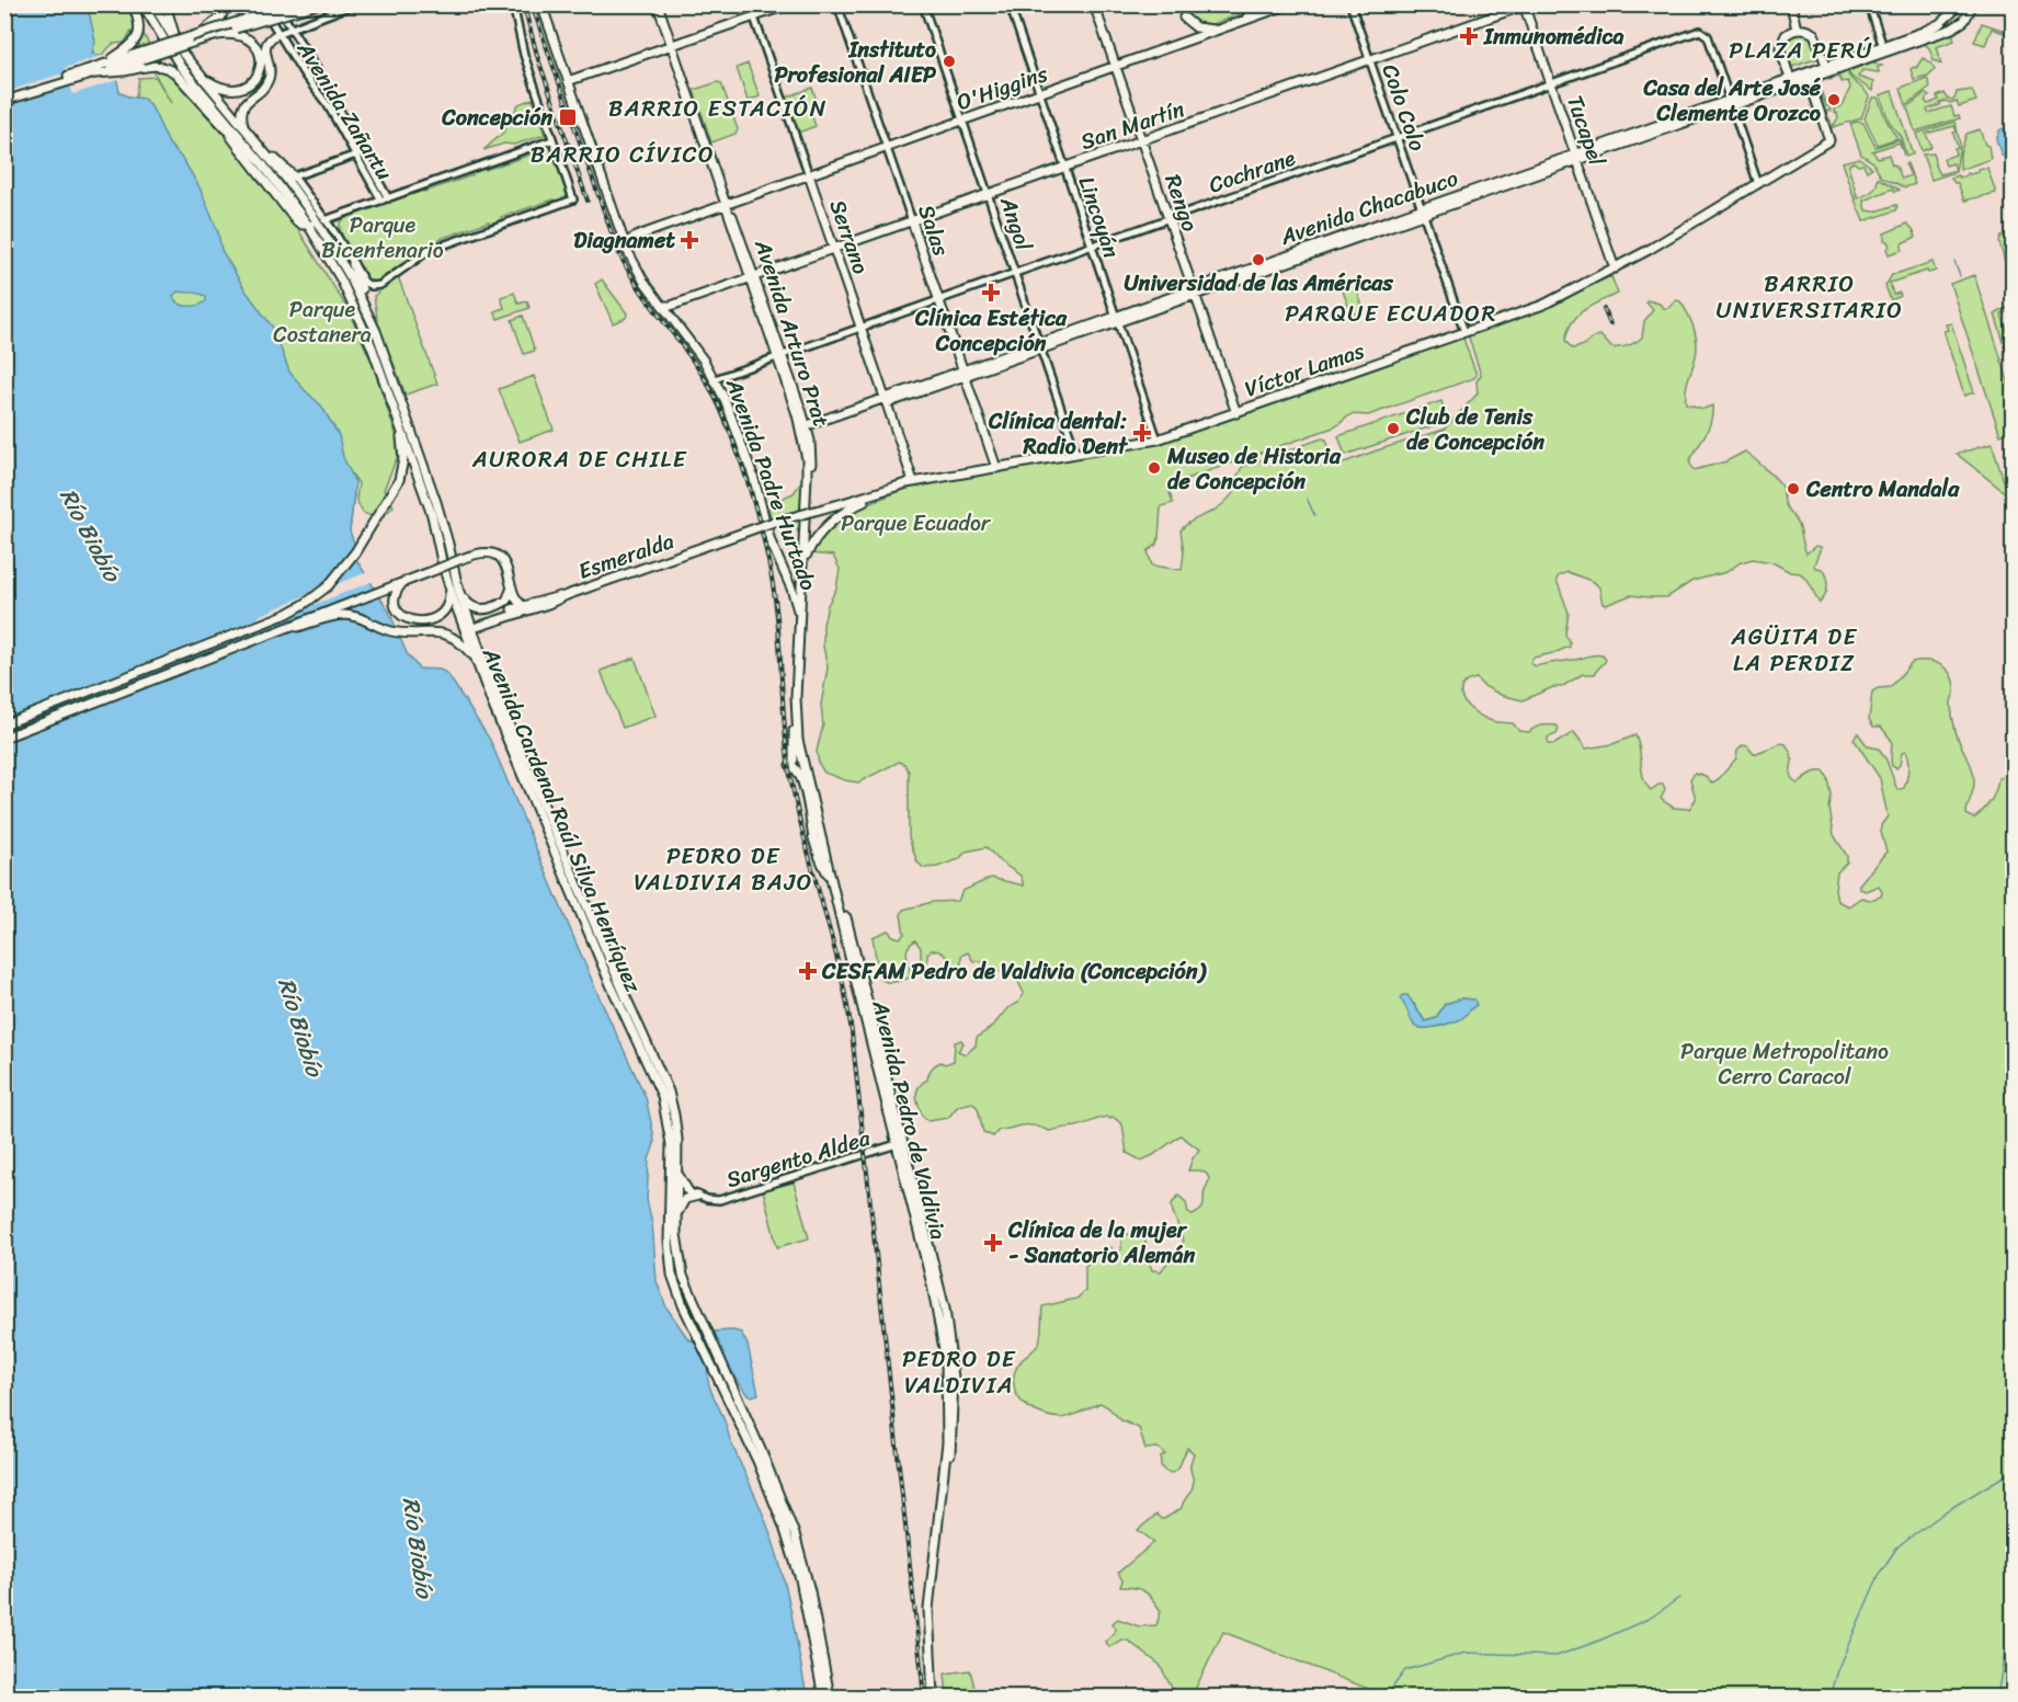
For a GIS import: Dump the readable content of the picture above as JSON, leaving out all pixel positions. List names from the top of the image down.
{
  "streets": {
    "main road": [
      "O'Higgins",
      "San Martín",
      "Tucapel",
      "Rengo",
      "Avenida Chacabuco",
      "Salas",
      "Serrano",
      "Avenida Arturo Prat",
      "Víctor Lamas",
      "Avenida Padre Hurtado",
      "Esmeralda",
      "Avenida Cardenal Raúl Silva Henríquez",
      "Avenida Pedro de Valdivia"
    ],
    "street": [
      "Colo Colo",
      "Avenida Zañartu",
      "Cochrane",
      "Lincoyán",
      "Angol",
      "Sargento Aldea"
    ]
  },
  "crossings": [
    ["O'Higgins", "Rengo"],
    ["O'Higgins", "Lincoyán"],
    ["O'Higgins", "Angol"],
    ["O'Higgins", "Salas"],
    ["O'Higgins", "Serrano"],
    ["O'Higgins", "Avenida Arturo Prat"],
    ["O'Higgins", "Avenida Padre Hurtado"],
    ["Colo Colo", "San Martín"],
    ["Colo Colo", "Cochrane"],
    ["Colo Colo", "Avenida Chacabuco"],
    ["Colo Colo", "Víctor Lamas"],
    ["San Martín", "Tucapel"],
    ["San Martín", "Rengo"],
    ["San Martín", "Lincoyán"],
    ["San Martín", "Angol"],
    ["San Martín", "Salas"],
    ["San Martín", "Serrano"],
    ["San Martín", "Avenida Arturo Prat"],
    ["San Martín", "Avenida Padre Hurtado"],
    ["Tucapel", "Cochrane"],
    ["Tucapel", "Avenida Chacabuco"],
    ["Tucapel", "Víctor Lamas"],
    ["Cochrane", "Rengo"],
    ["Cochrane", "Avenida Chacabuco"],
    ["Cochrane", "Lincoyán"],
    ["Cochrane", "Angol"],
    ["Cochrane", "Salas"],
    ["Cochrane", "Serrano"],
    ["Cochrane", "Avenida Arturo Prat"],
    ["Cochrane", "Avenida Padre Hurtado"],
    ["Rengo", "Avenida Chacabuco"],
    ["Rengo", "Víctor Lamas"],
    ["Avenida Chacabuco", "Lincoyán"],
    ["Avenida Chacabuco", "Angol"],
    ["Avenida Chacabuco", "Salas"],
    ["Avenida Chacabuco", "Serrano"],
    ["Avenida Chacabuco", "Avenida Arturo Prat"],
    ["Avenida Chacabuco", "Víctor Lamas"],
    ["Lincoyán", "Víctor Lamas"],
    ["Angol", "Víctor Lamas"],
    ["Salas", "Víctor Lamas"],
    ["Serrano", "Víctor Lamas"],
    ["Avenida Arturo Prat", "Avenida Pedro de Valdivia"],
    ["Víctor Lamas", "Esmeralda"],
    ["Avenida Padre Hurtado", "Avenida Pedro de Valdivia"],
    ["Esmeralda", "Avenida Cardenal Raúl Silva Henríquez"],
    ["Avenida Cardenal Raúl Silva Henríquez", "Sargento Aldea"],
    ["Avenida Pedro de Valdivia", "Sargento Aldea"]
  ],
  "districts": [
    "PLAZA PERÚ",
    "BARRIO ESTACIÓN",
    "BARRIO CÍVICO",
    "BARRIO UNIVERSITARIO",
    "PARQUE ECUADOR",
    "AURORA DE CHILE",
    "AGÜITA DE LA PERDIZ",
    "PEDRO DE VALDIVIA BAJO",
    "PEDRO DE VALDIVIA"
  ],
  "water": ["Río Biobío"],
  "parks": [
    "Parque Bicentenario",
    "Parque Costanera",
    "Parque Ecuador",
    "Parque Metropolitano Cerro Caracol"
  ],
  "places": {
    "health": [
      "Inmunomédica",
      "Diagnamet",
      "Clínica Estética Concepción",
      "Clínica dental: Radio Dent",
      "CESFAM Pedro de Valdivia (Concepción)",
      "Clínica de la mujer - Sanatorio Alemán"
    ],
    "other": [
      "Instituto Profesional AIEP",
      "Casa del Arte José Clemente Orozco",
      "Universidad de las Américas",
      "Club de Tenis de Concepción",
      "Museo de Historia de Concepción",
      "Centro Mandala"
    ],
    "transit": ["Concepción"]
  }
}
